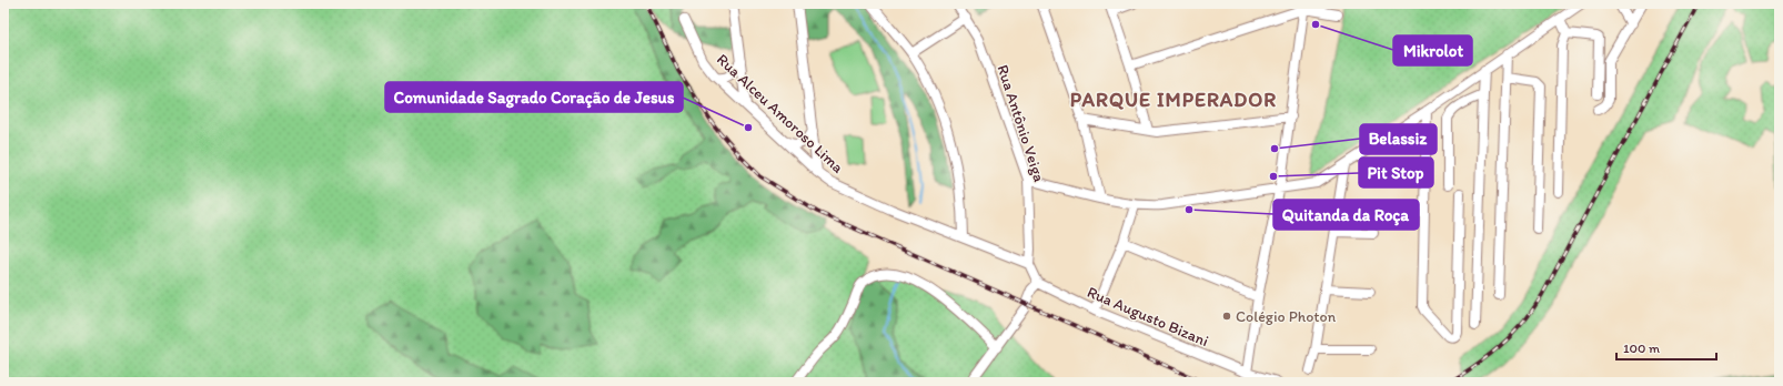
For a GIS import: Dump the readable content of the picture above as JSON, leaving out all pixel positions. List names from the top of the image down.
{
  "streets": {
    "street": ["Rua Alceu Amoroso Lima", "Rua Antônio Veiga", "Rua Augusto Bizani"]
  },
  "crossings": [
    ["Rua Alceu Amoroso Lima", "Rua Antônio Veiga"],
    ["Rua Antônio Veiga", "Rua Augusto Bizani"]
  ],
  "districts": ["PARQUE IMPERADOR"],
  "places": [
    "Mikrolot",
    "Comunidade Sagrado Coração de Jesus",
    "Belassiz",
    "Pit Stop",
    "Quitanda da Roça",
    "Colégio Photon"
  ],
  "scale_bar": "100 m"
}
